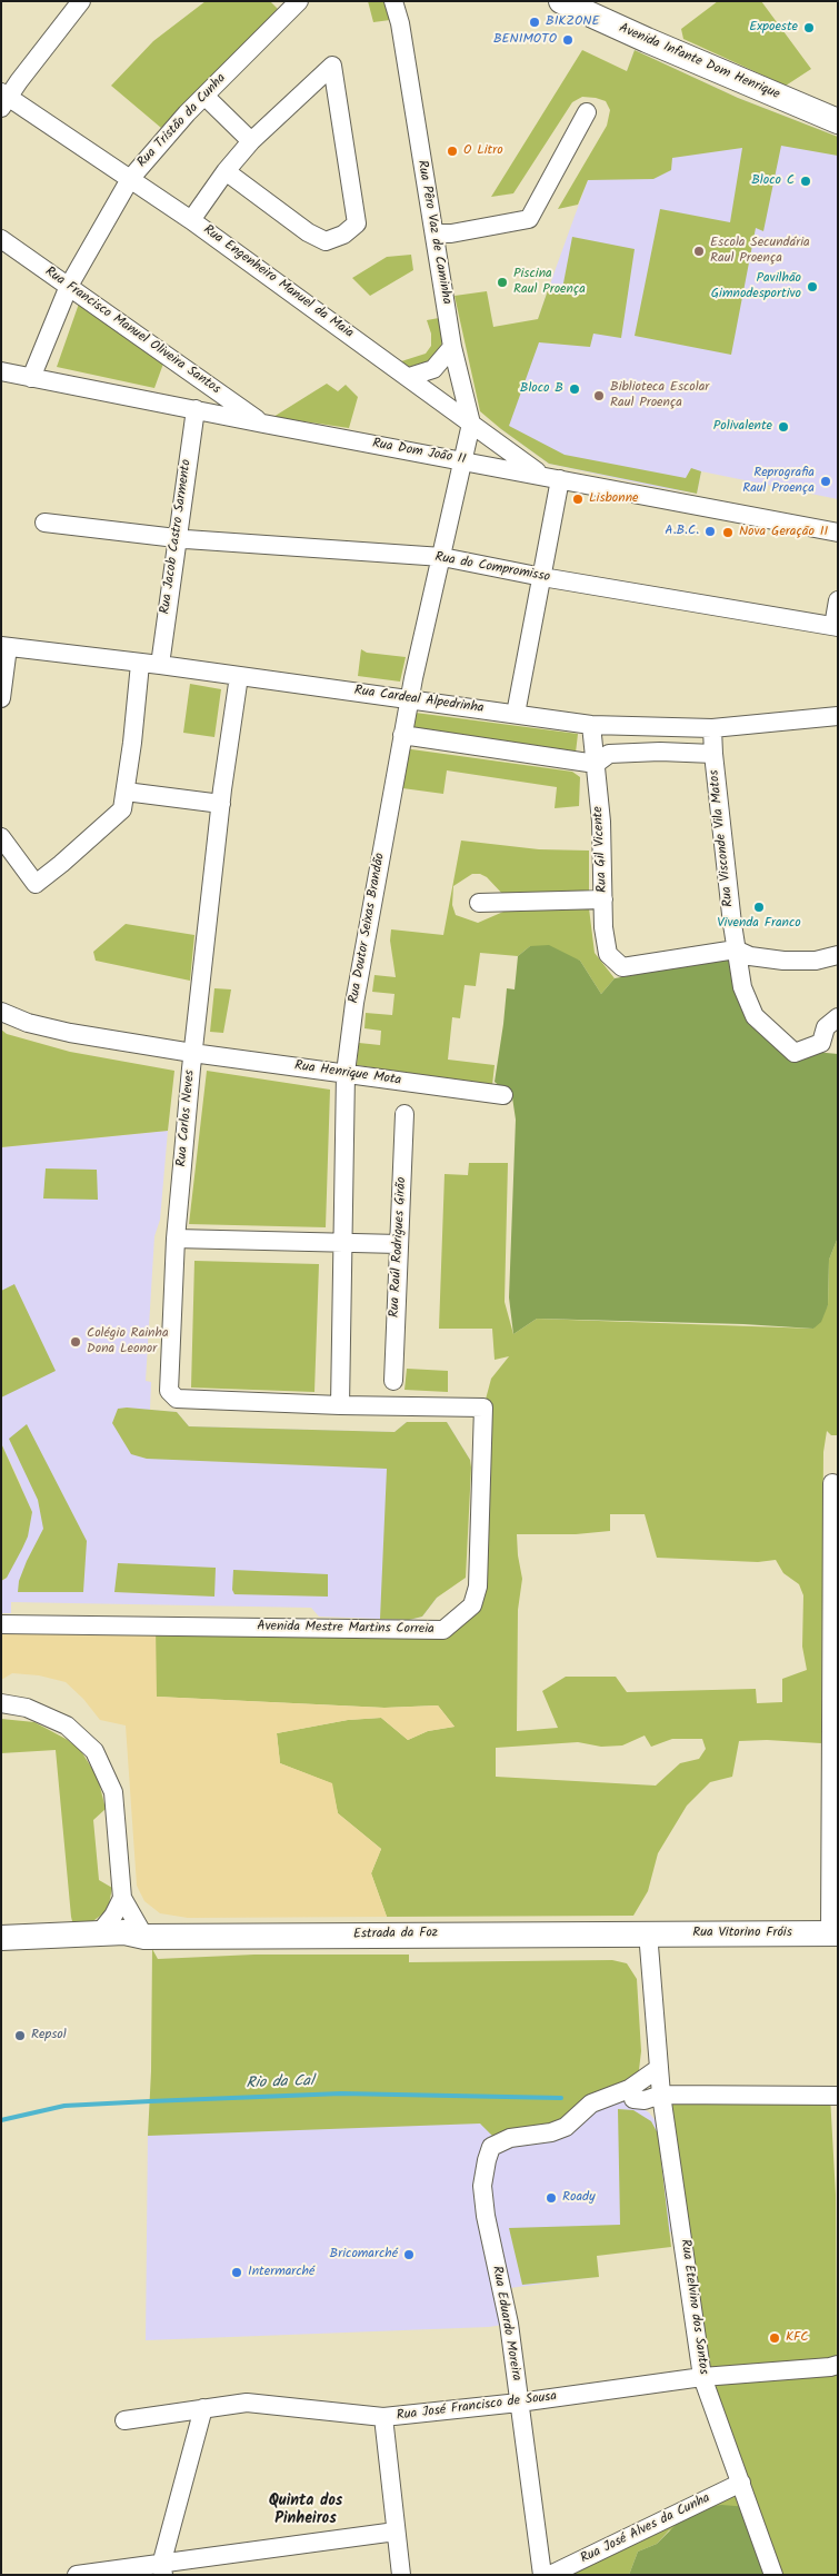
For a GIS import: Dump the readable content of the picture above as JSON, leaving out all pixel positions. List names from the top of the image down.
{
  "streets": {
    "main road": ["Avenida Infante Dom Henrique", "Rua Vitorino Fróis", "Estrada da Foz"],
    "street": [
      "Rua Tristão da Cunha",
      "Rua Pêro Vaz de Caminha",
      "Rua Engenheiro Manuel da Maia",
      "Rua Francisco Manuel Oliveira Santos",
      "Rua Dom João II",
      "Rua Jacob Castro Sarmento",
      "Rua do Compromisso",
      "Rua Cardeal Alpedrinha",
      "Rua Visconde Vila Matos",
      "Rua Gil Vicente",
      "Rua Doutor Seixas Brandão",
      "Rua Henrique Mota",
      "Rua Carlos Neves",
      "Rua Raúl Rodrigues Girão",
      "Avenida Mestre Martins Correia",
      "Rua Etelvino dos Santos",
      "Rua Eduardo Moreira",
      "Rua José Francisco de Sousa",
      "Rua José Alves da Cunha"
    ]
  },
  "crossings": [
    ["Rua Tristão da Cunha", "Rua Engenheiro Manuel da Maia"],
    ["Rua Tristão da Cunha", "Rua Francisco Manuel Oliveira Santos"],
    ["Rua Tristão da Cunha", "Rua Dom João II"],
    ["Rua Pêro Vaz de Caminha", "Rua Engenheiro Manuel da Maia"],
    ["Rua Pêro Vaz de Caminha", "Rua Dom João II"],
    ["Rua Pêro Vaz de Caminha", "Rua Doutor Seixas Brandão"],
    ["Rua Engenheiro Manuel da Maia", "Rua Dom João II"],
    ["Rua Francisco Manuel Oliveira Santos", "Rua Dom João II"],
    ["Rua Dom João II", "Rua Jacob Castro Sarmento"],
    ["Rua Dom João II", "Rua Doutor Seixas Brandão"],
    ["Rua Jacob Castro Sarmento", "Rua do Compromisso"],
    ["Rua Jacob Castro Sarmento", "Rua Cardeal Alpedrinha"],
    ["Rua do Compromisso", "Rua Doutor Seixas Brandão"],
    ["Rua Cardeal Alpedrinha", "Rua Visconde Vila Matos"],
    ["Rua Cardeal Alpedrinha", "Rua Gil Vicente"],
    ["Rua Cardeal Alpedrinha", "Rua Doutor Seixas Brandão"],
    ["Rua Cardeal Alpedrinha", "Rua Carlos Neves"],
    ["Rua Visconde Vila Matos", "Rua Gil Vicente"],
    ["Rua Doutor Seixas Brandão", "Rua Henrique Mota"],
    ["Rua Doutor Seixas Brandão", "Rua Carlos Neves"],
    ["Rua Doutor Seixas Brandão", "Avenida Mestre Martins Correia"],
    ["Rua Henrique Mota", "Rua Carlos Neves"],
    ["Rua Carlos Neves", "Avenida Mestre Martins Correia"],
    ["Rua Vitorino Fróis", "Estrada da Foz"],
    ["Rua Etelvino dos Santos", "Rua José Francisco de Sousa"],
    ["Rua Etelvino dos Santos", "Rua José Alves da Cunha"],
    ["Rua Eduardo Moreira", "Rua José Francisco de Sousa"]
  ],
  "districts": ["Quinta dos Pinheiros"],
  "water": ["Rio da Cal"],
  "places": [
    "BIKZONE",
    "Expoeste",
    "BENIMOTO",
    "O Litro",
    "Bloco C",
    "Escola Secundária Raul Proença",
    "Piscina Raul Proença",
    "Pavilhão Gimnodesportivo",
    "Bloco B",
    "Biblioteca Escolar Raul Proença",
    "Polivalente",
    "Reprografia Raul Proença",
    "Lisbonne",
    "A.B.C.",
    "Nova Geração II",
    "Vivenda Franco",
    "Colégio Rainha Dona Leonor",
    "Repsol",
    "Roady",
    "Bricomarché",
    "Intermarché",
    "KFC"
  ]
}
